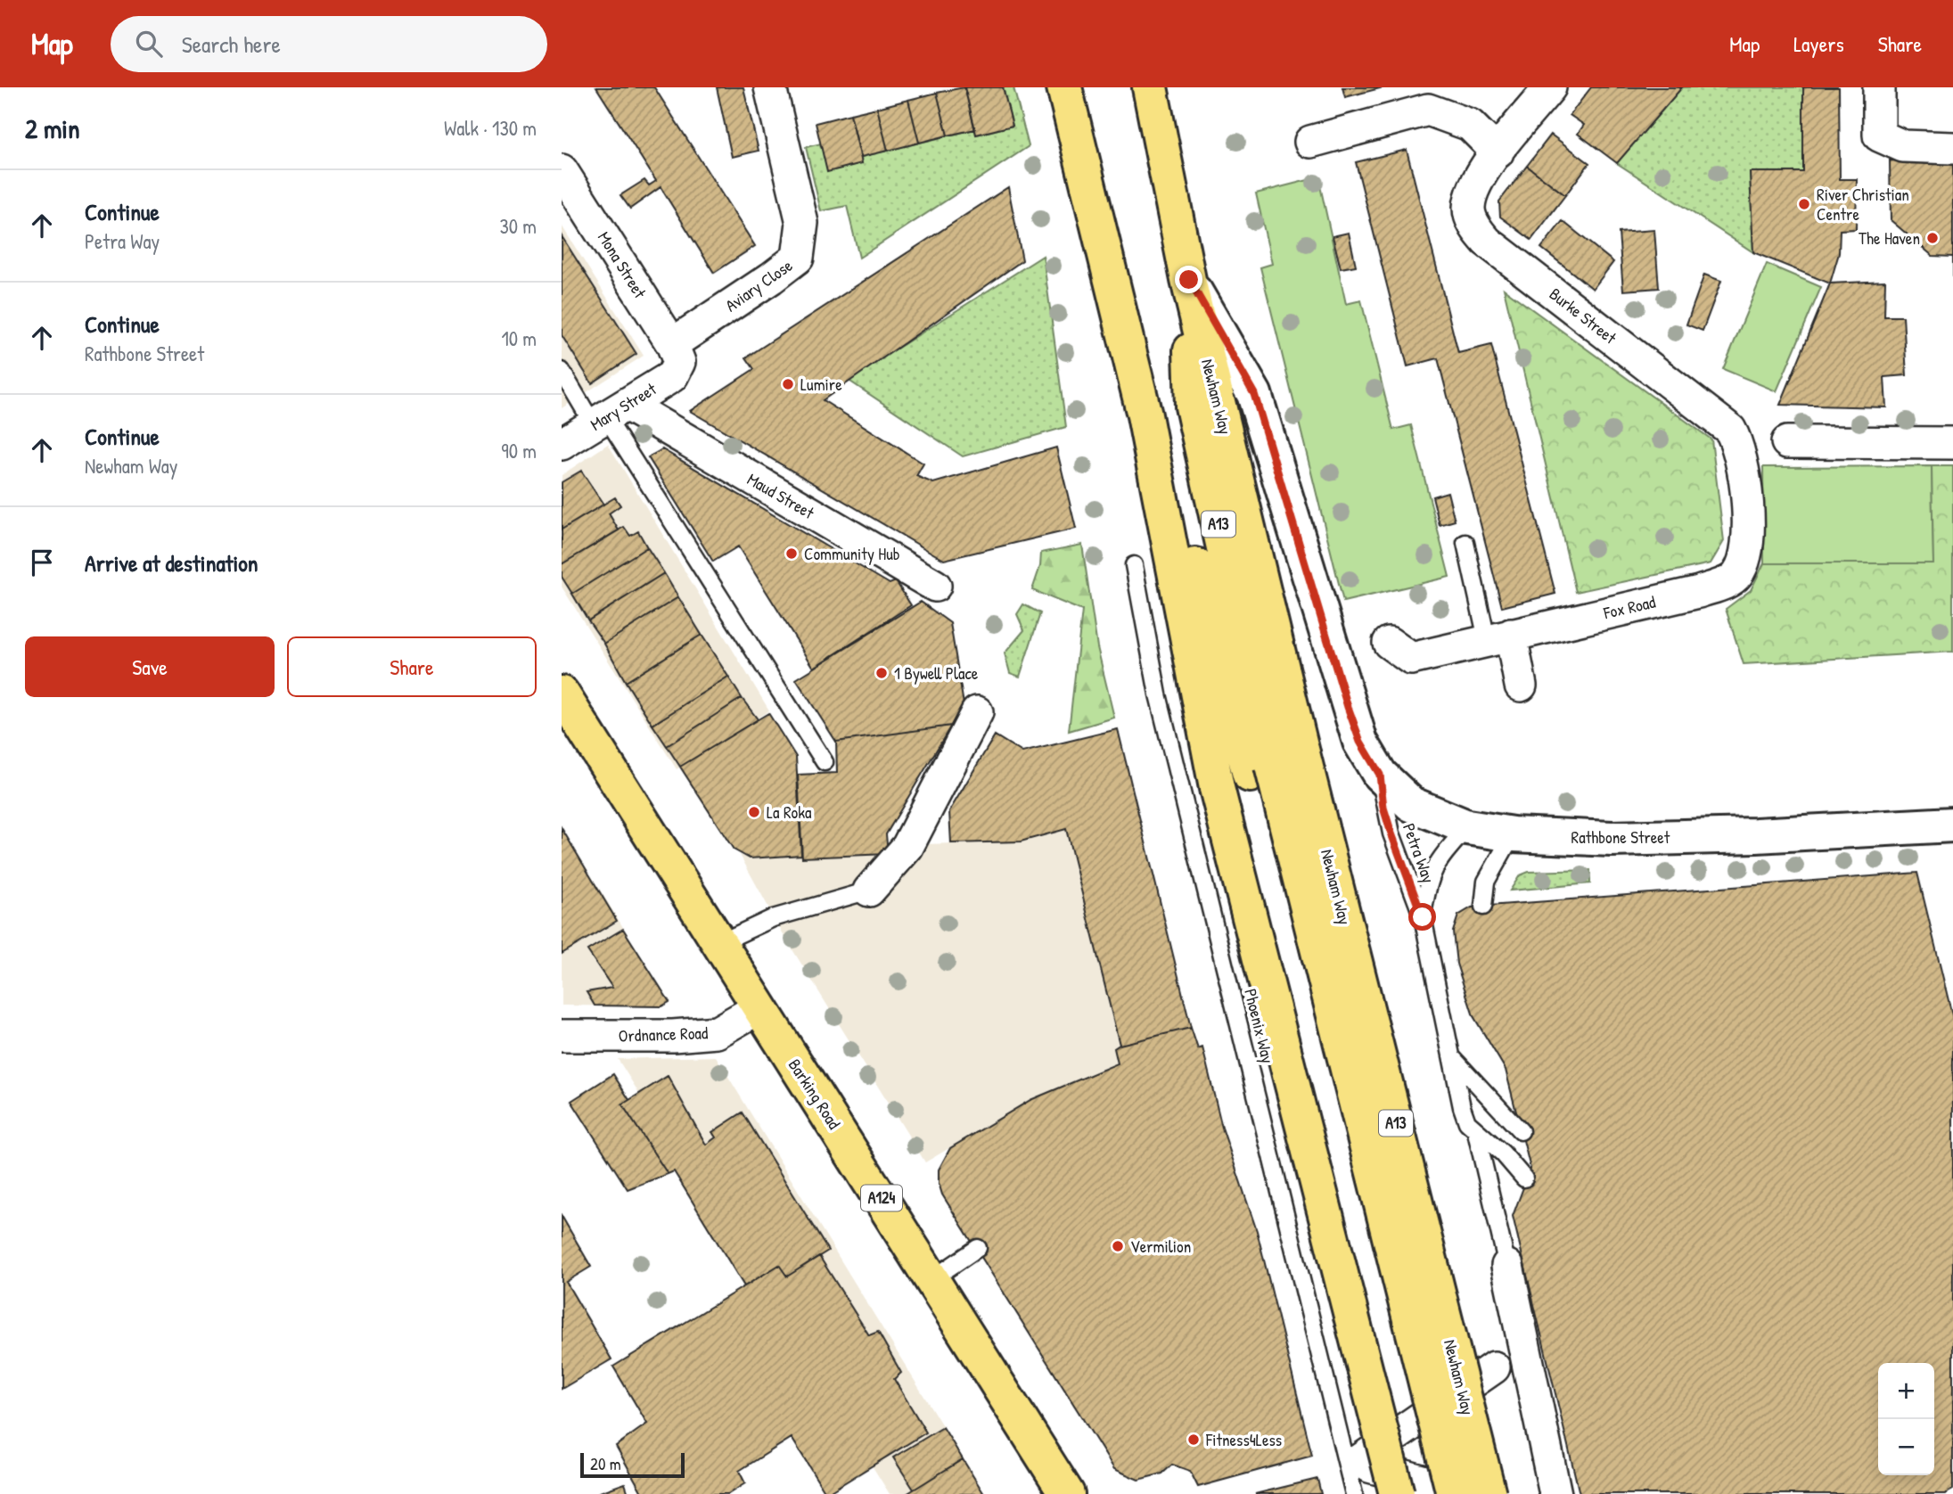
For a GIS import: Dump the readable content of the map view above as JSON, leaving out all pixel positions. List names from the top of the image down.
{
  "streets": {
    "main road": [
      "Newham Way",
      "A13",
      "Barking Road",
      "A124"
    ],
    "street": [
      "Mona Street",
      "Aviary Close",
      "Burke Street",
      "Mary Street",
      "Maud Street",
      "Fox Road",
      "Rathbone Street",
      "Ordnance Road"
    ],
    "lane": ["Petra Way", "Phoenix Way"]
  },
  "crossings": [
    ["Mona Street", "Aviary Close"],
    ["Mona Street", "Mary Street"],
    ["Aviary Close", "Mary Street"],
    ["Burke Street", "Fox Road"],
    ["Newham Way", "Rathbone Street"],
    ["Mary Street", "Maud Street"],
    ["Rathbone Street", "Petra Way"],
    ["Ordnance Road", "Barking Road"]
  ],
  "places": [
    "River Christian Centre",
    "The Haven",
    "Lumire",
    "Community Hub",
    "1 Bywell Place",
    "La Roka",
    "Vermilion",
    "Fitness4Less"
  ],
  "scale_bar": "20 m",
  "page": {
    "header": "Map",
    "search": "Search here",
    "nav": ["Map", "Layers", "Share"],
    "heading": ["2 min", "Walk · 130 m"],
    "list": [
      ["Continue", "Petra Way", "30 m"],
      ["Continue", "Rathbone Street", "10 m"],
      ["Continue", "Newham Way", "90 m"],
      "Arrive at destination"
    ],
    "buttons": ["Save", "Share"],
    "map_buttons": ["+", "−"],
    "scale": "20 m"
  }
}
